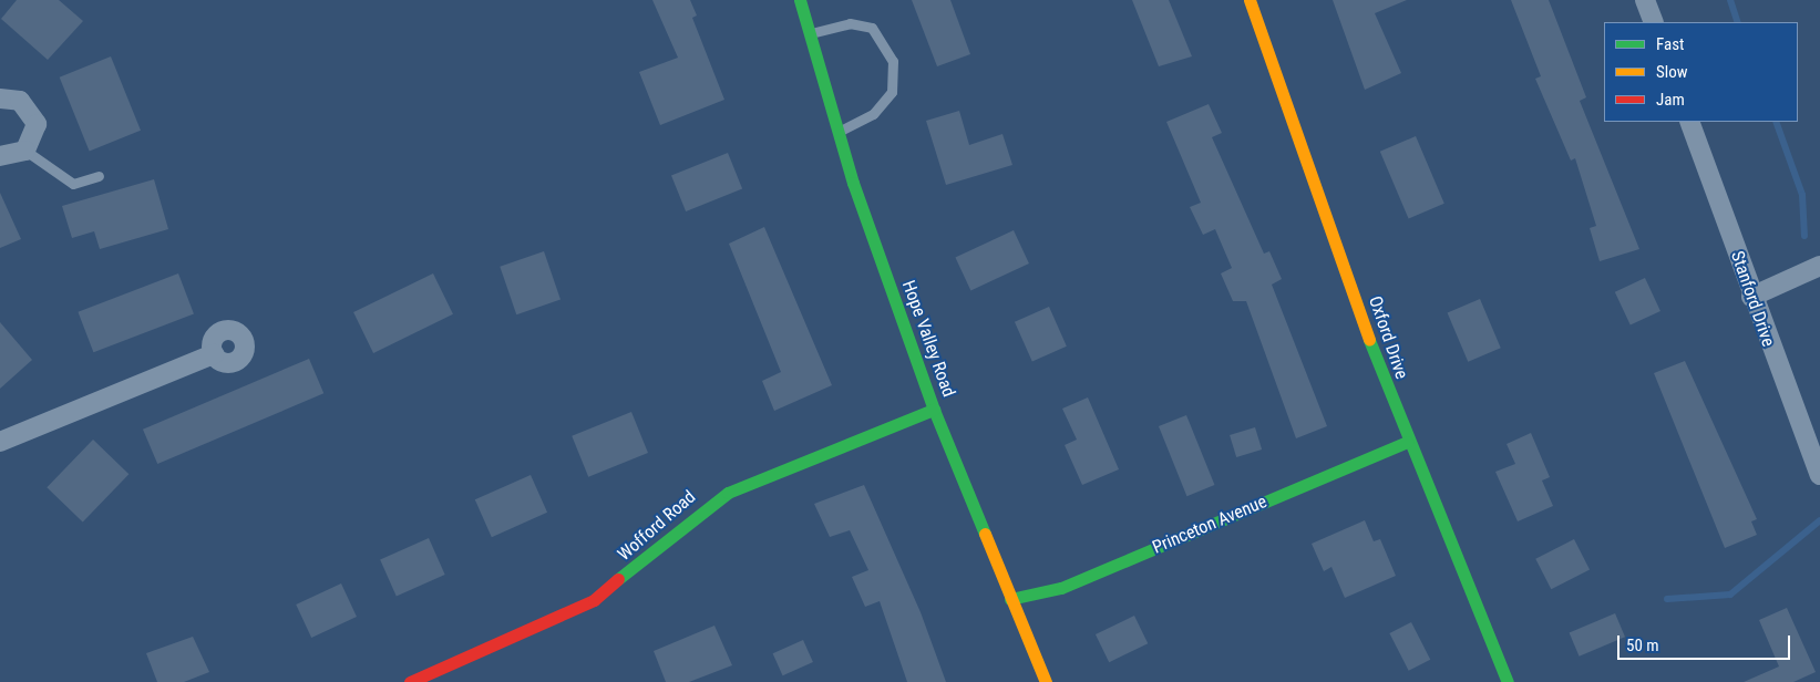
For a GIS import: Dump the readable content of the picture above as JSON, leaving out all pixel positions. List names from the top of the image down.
{
  "streets": {
    "street": [
      "Stanford Drive",
      "Oxford Drive",
      "Hope Valley Road",
      "Princeton Avenue",
      "Wofford Road"
    ]
  },
  "crossings": [
    ["Oxford Drive", "Princeton Avenue"],
    ["Hope Valley Road", "Princeton Avenue"],
    ["Hope Valley Road", "Wofford Road"]
  ],
  "legend": ["Fast", "Slow", "Jam"],
  "scale_bar": "50 m"
}
